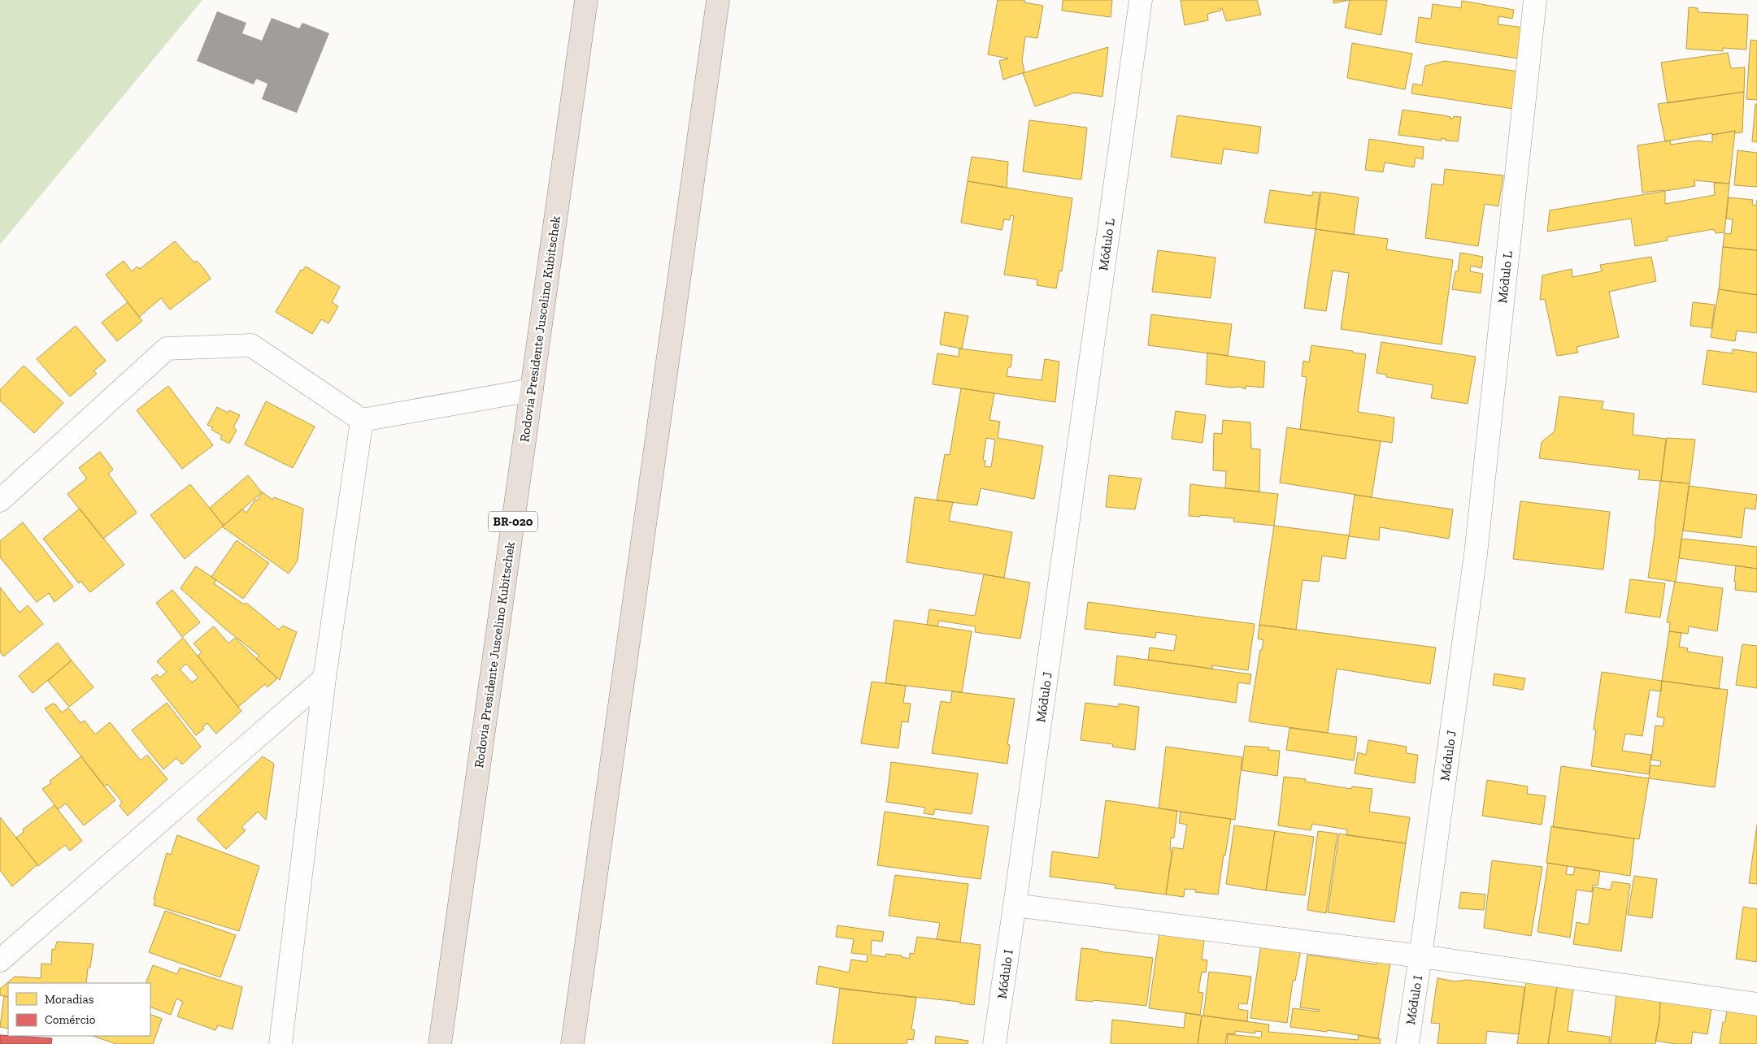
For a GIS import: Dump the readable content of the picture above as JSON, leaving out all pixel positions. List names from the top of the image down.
{
  "streets": {
    "highway": ["Rodovia Presidente Juscelino Kubitschek", "BR-020"],
    "street": ["Módulo L", "Módulo J", "Módulo I"]
  },
  "crossings": [
    ["Módulo L", "Módulo J"],
    ["Módulo J", "Módulo I"]
  ],
  "legend": ["Moradias", "Comércio"]
}
